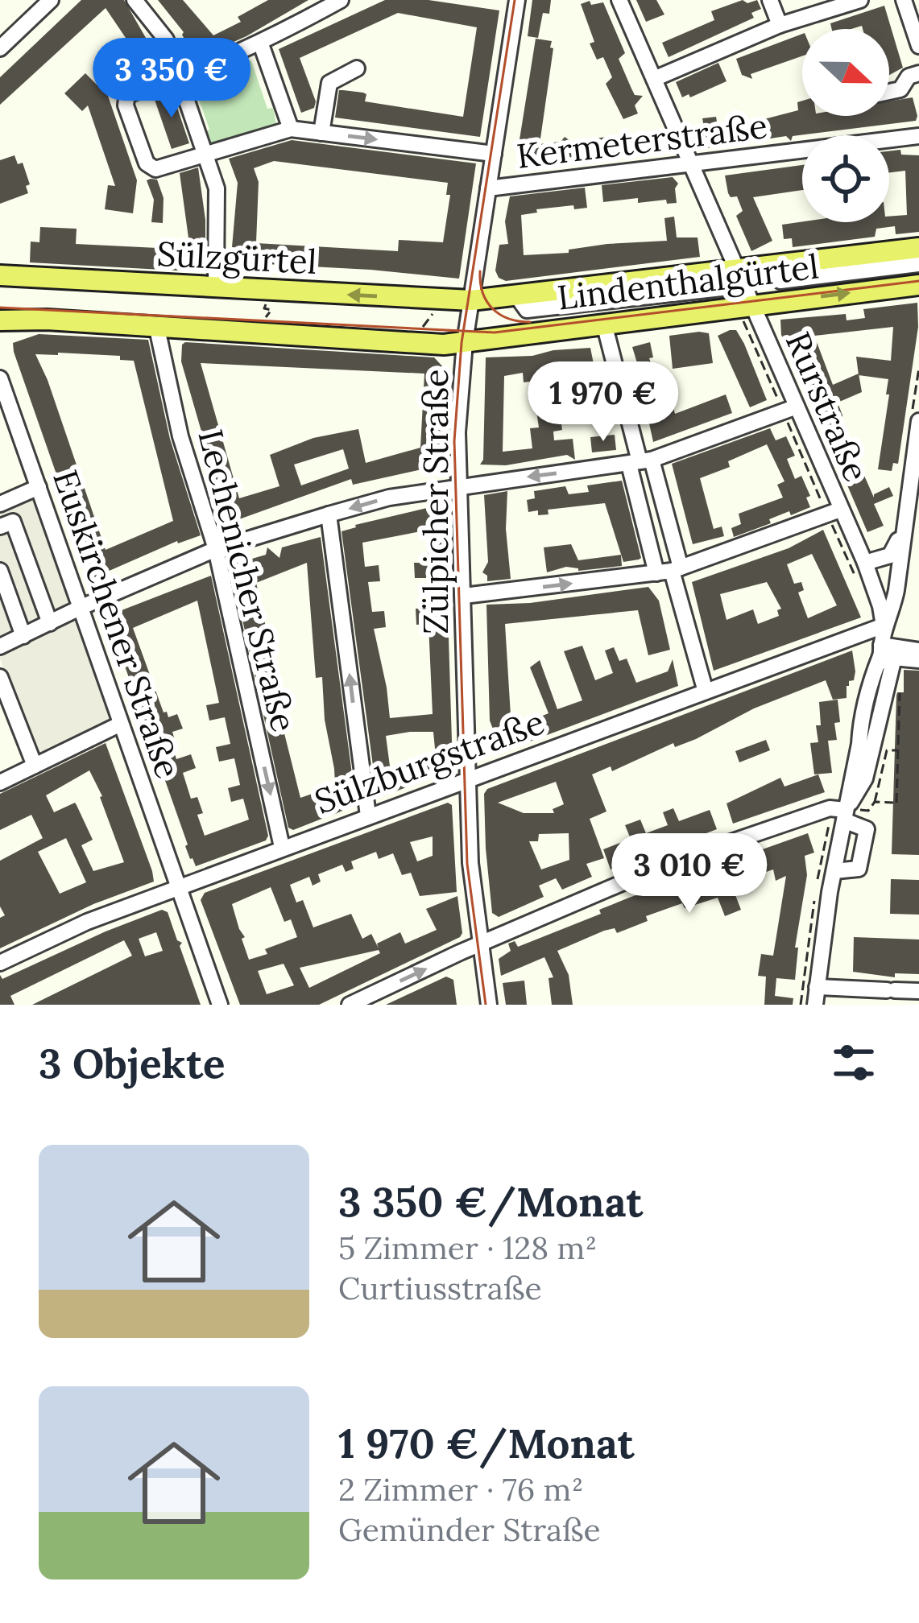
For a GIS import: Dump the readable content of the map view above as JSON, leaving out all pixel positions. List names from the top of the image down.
{
  "streets": {
    "main road": ["Sülzgürtel", "Lindenthalgürtel"],
    "street": [
      "Kermeterstraße",
      "Rurstraße",
      "Zülpicher Straße",
      "Lechenicher Straße",
      "Euskirchener Straße",
      "Sülzburgstraße"
    ]
  },
  "crossings": [
    ["Kermeterstraße", "Rurstraße"],
    ["Kermeterstraße", "Zülpicher Straße"],
    ["Sülzgürtel", "Lindenthalgürtel"],
    ["Sülzgürtel", "Zülpicher Straße"],
    ["Lindenthalgürtel", "Rurstraße"],
    ["Lindenthalgürtel", "Zülpicher Straße"],
    ["Rurstraße", "Sülzburgstraße"],
    ["Zülpicher Straße", "Sülzburgstraße"],
    ["Lechenicher Straße", "Sülzburgstraße"],
    ["Euskirchener Straße", "Sülzburgstraße"]
  ],
  "north": "right",
  "page": {
    "price": ["3 350 €", "1 970 €", "3 010 €"],
    "heading": "3 Objekte",
    "list": [
      {
        "name": "3 350 €/Monat",
        "note": "5 Zimmer · 128 m² · Curtiusstraße"
      },
      {
        "name": "1 970 €/Monat",
        "note": "2 Zimmer · 76 m² · Gemünder Straße"
      }
    ]
  }
}
